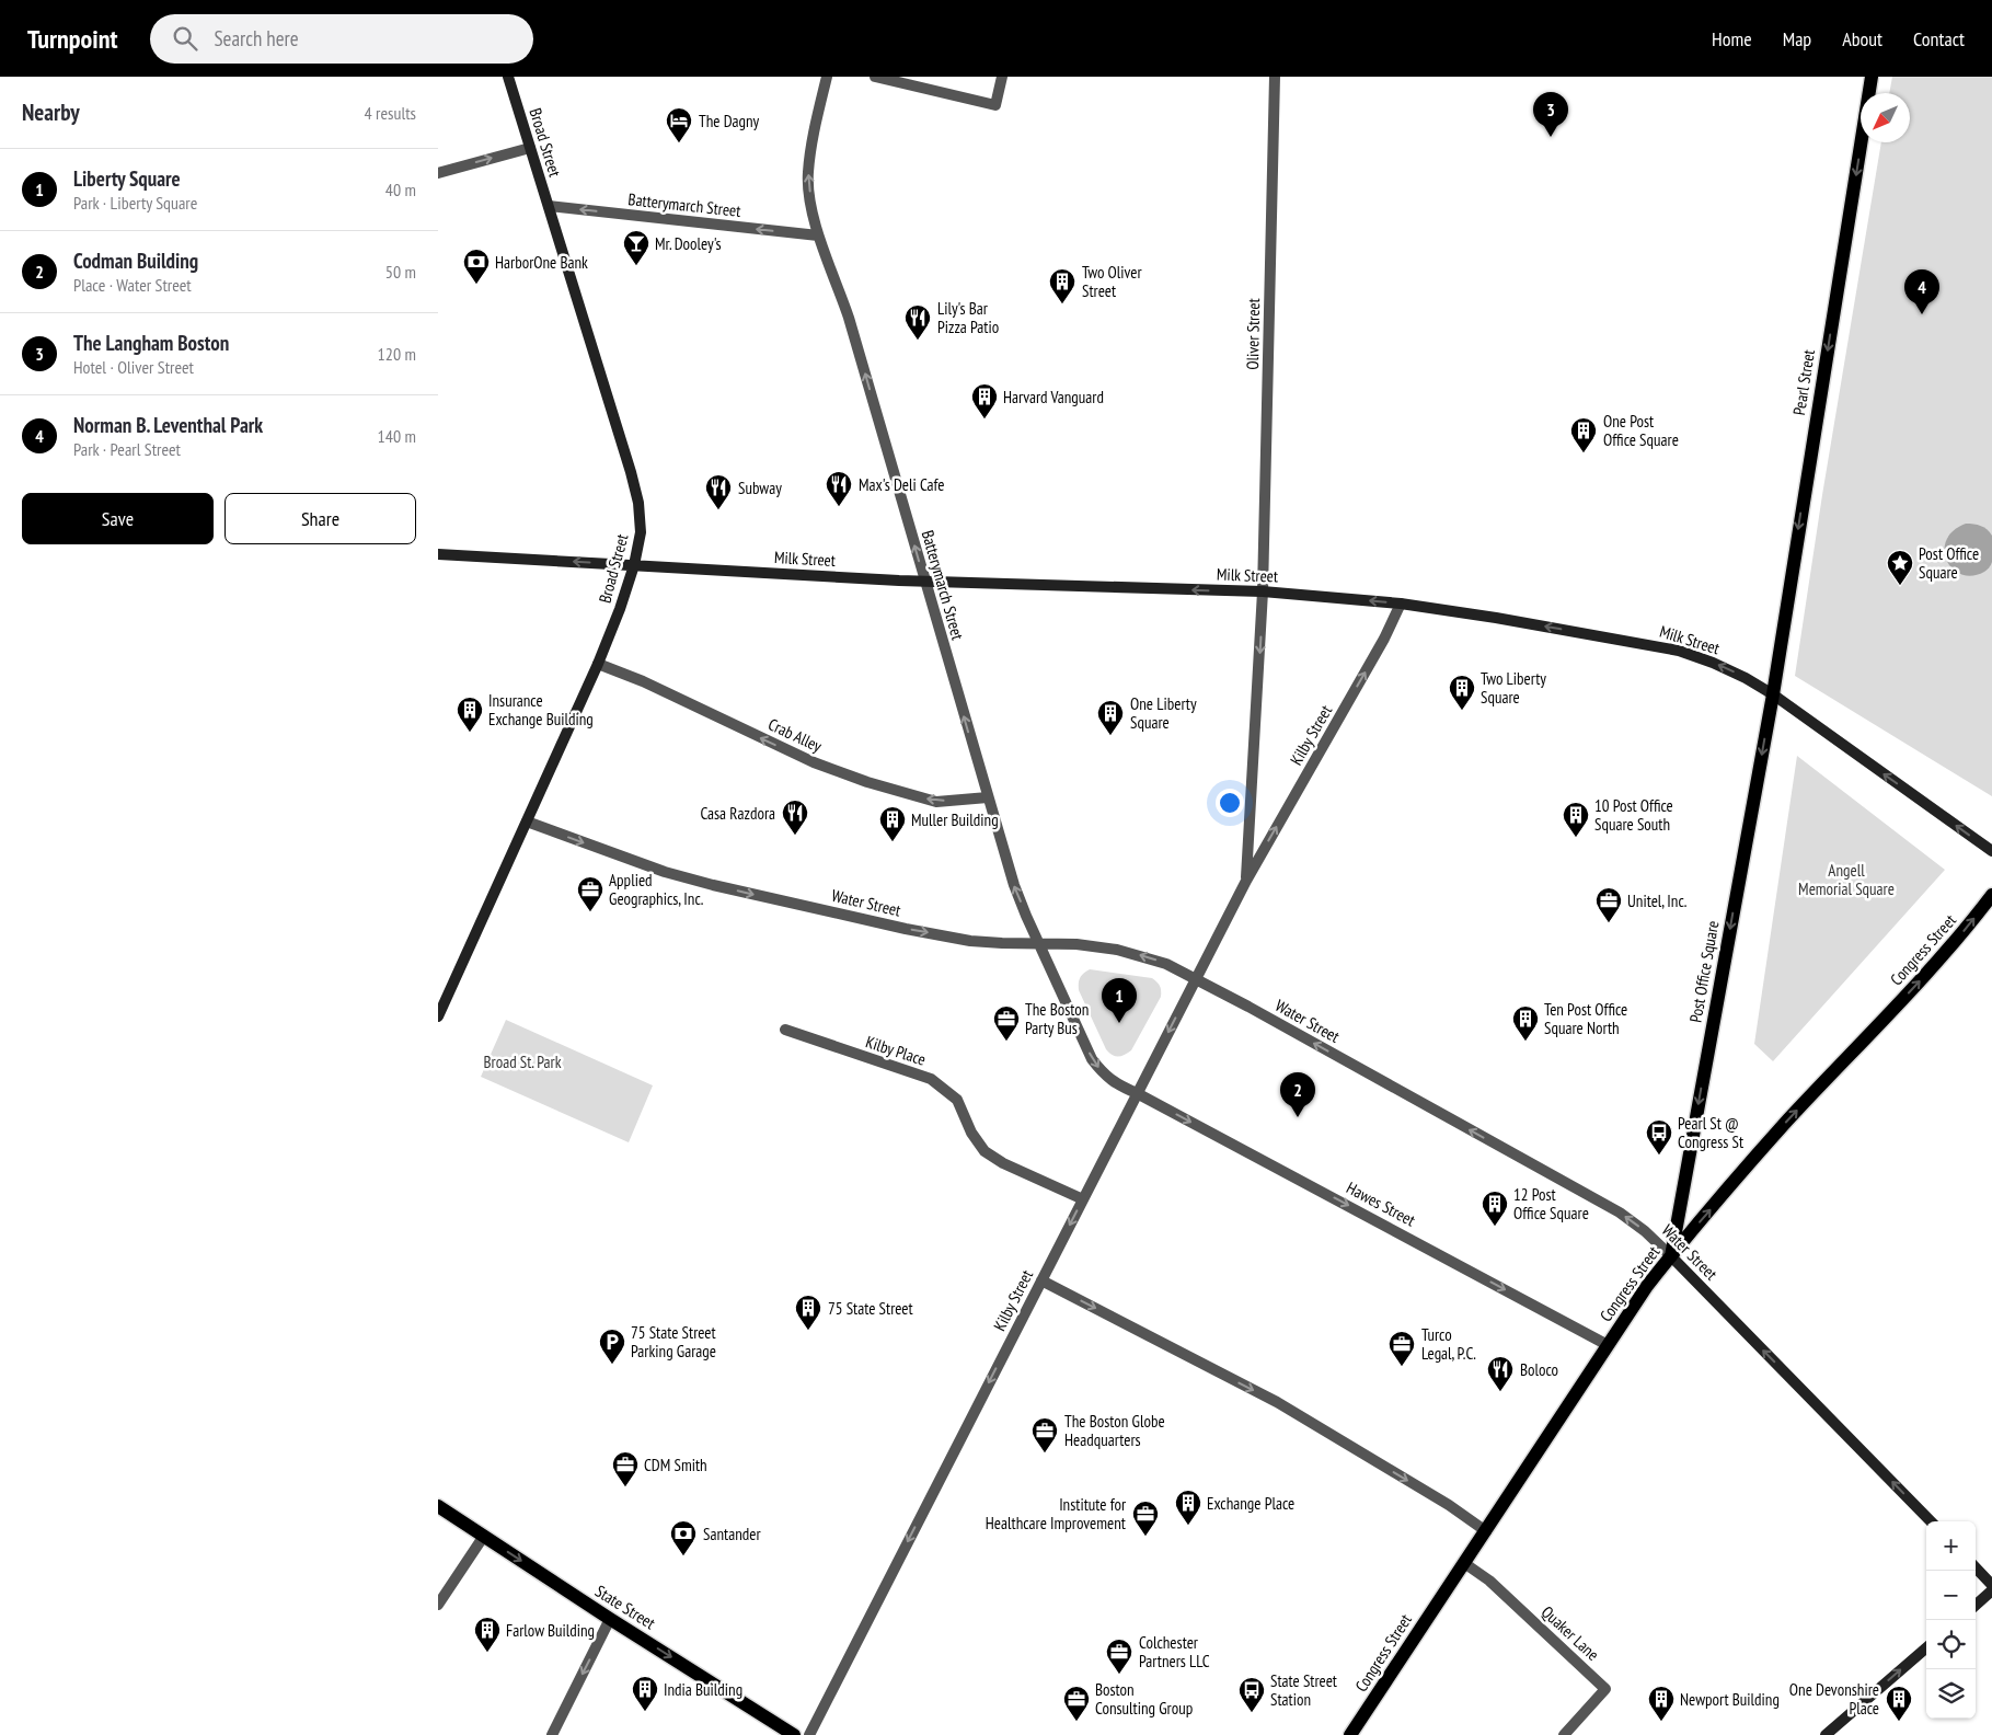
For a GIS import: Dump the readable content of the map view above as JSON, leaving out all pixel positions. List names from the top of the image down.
{
  "streets": {
    "main road": [
      "Broad Street",
      "Pearl Street",
      "Milk Street",
      "Water Street",
      "Congress Street",
      "Post Office Square",
      "State Street"
    ],
    "street": [
      "Batterymarch Street",
      "Oliver Street",
      "Crab Alley",
      "Kilby Street",
      "Kilby Place",
      "Hawes Street",
      "Quaker Lane"
    ]
  },
  "crossings": [
    ["Broad Street", "Batterymarch Street"],
    ["Broad Street", "Milk Street"],
    ["Broad Street", "Crab Alley"],
    ["Broad Street", "Water Street"],
    ["Batterymarch Street", "Milk Street"],
    ["Batterymarch Street", "Crab Alley"],
    ["Batterymarch Street", "Water Street"],
    ["Batterymarch Street", "Hawes Street"],
    ["Oliver Street", "Milk Street"],
    ["Oliver Street", "Kilby Street"],
    ["Pearl Street", "Milk Street"],
    ["Pearl Street", "Post Office Square"],
    ["Milk Street", "Kilby Street"],
    ["Milk Street", "Post Office Square"],
    ["Kilby Street", "Water Street"],
    ["Kilby Street", "Kilby Place"],
    ["Kilby Street", "Hawes Street"],
    ["Water Street", "Congress Street"],
    ["Water Street", "Post Office Square"],
    ["Water Street", "Hawes Street"],
    ["Congress Street", "Post Office Square"],
    ["Congress Street", "Hawes Street"],
    ["Congress Street", "Quaker Lane"]
  ],
  "one_way": [
    "Batterymarch Street",
    "Pearl Street",
    "Milk Street",
    "Crab Alley",
    "Congress Street",
    "Post Office Square",
    "Hawes Street",
    "State Street"
  ],
  "parks": ["Angell Memorial Square", "Broad St. Park"],
  "places": {
    "hotel": ["The Dagny"],
    "bar": ["Mr. Dooley's"],
    "bank": ["HarborOne Bank", "Santander"],
    "building": [
      "Two Oliver Street",
      "Harvard Vanguard",
      "One Post Office Square",
      "Two Liberty Square",
      "Insurance Exchange Building",
      "One Liberty Square",
      "10 Post Office Square South",
      "Muller Building",
      "Ten Post Office Square North",
      "12 Post Office Square",
      "75 State Street",
      "Exchange Place",
      "Farlow Building",
      "India Building",
      "Newport Building",
      "One Devonshire Place"
    ],
    "restaurant": [
      "Lily's Bar Pizza Patio",
      "Max's Deli Cafe",
      "Subway",
      "Casa Razdora",
      "Boloco"
    ],
    "place": ["Post Office Square"],
    "office": [
      "Applied Geographics, Inc.",
      "Unitel, Inc.",
      "The Boston Party Bus",
      "Turco Legal, P.C.",
      "The Boston Globe Headquarters",
      "CDM Smith",
      "Institute for Healthcare Improvement",
      "Colchester Partners LLC",
      "Boston Consulting Group"
    ],
    "bus stop": ["Pearl St @ Congress St", "State Street Station"],
    "parking": ["75 State Street Parking Garage"]
  },
  "north": "bottom left",
  "page": {
    "header": "Turnpoint",
    "search": "Search here",
    "nav": [
      "Home",
      "Map",
      "About",
      "Contact"
    ],
    "heading": ["Nearby", "4 results"],
    "pins": [
      "3",
      "4",
      "1",
      "2"
    ],
    "list": [
      {
        "mark": "1",
        "name": "Liberty Square",
        "note": "Park · Liberty Square",
        "value": "40 m"
      },
      {
        "mark": "2",
        "name": "Codman Building",
        "note": "Place · Water Street",
        "value": "50 m"
      },
      {
        "mark": "3",
        "name": "The Langham Boston",
        "note": "Hotel · Oliver Street",
        "value": "120 m"
      },
      {
        "mark": "4",
        "name": "Norman B. Leventhal Park",
        "note": "Park · Pearl Street",
        "value": "140 m"
      }
    ],
    "buttons": ["Save", "Share"],
    "map_buttons": ["+", "−"]
  }
}
